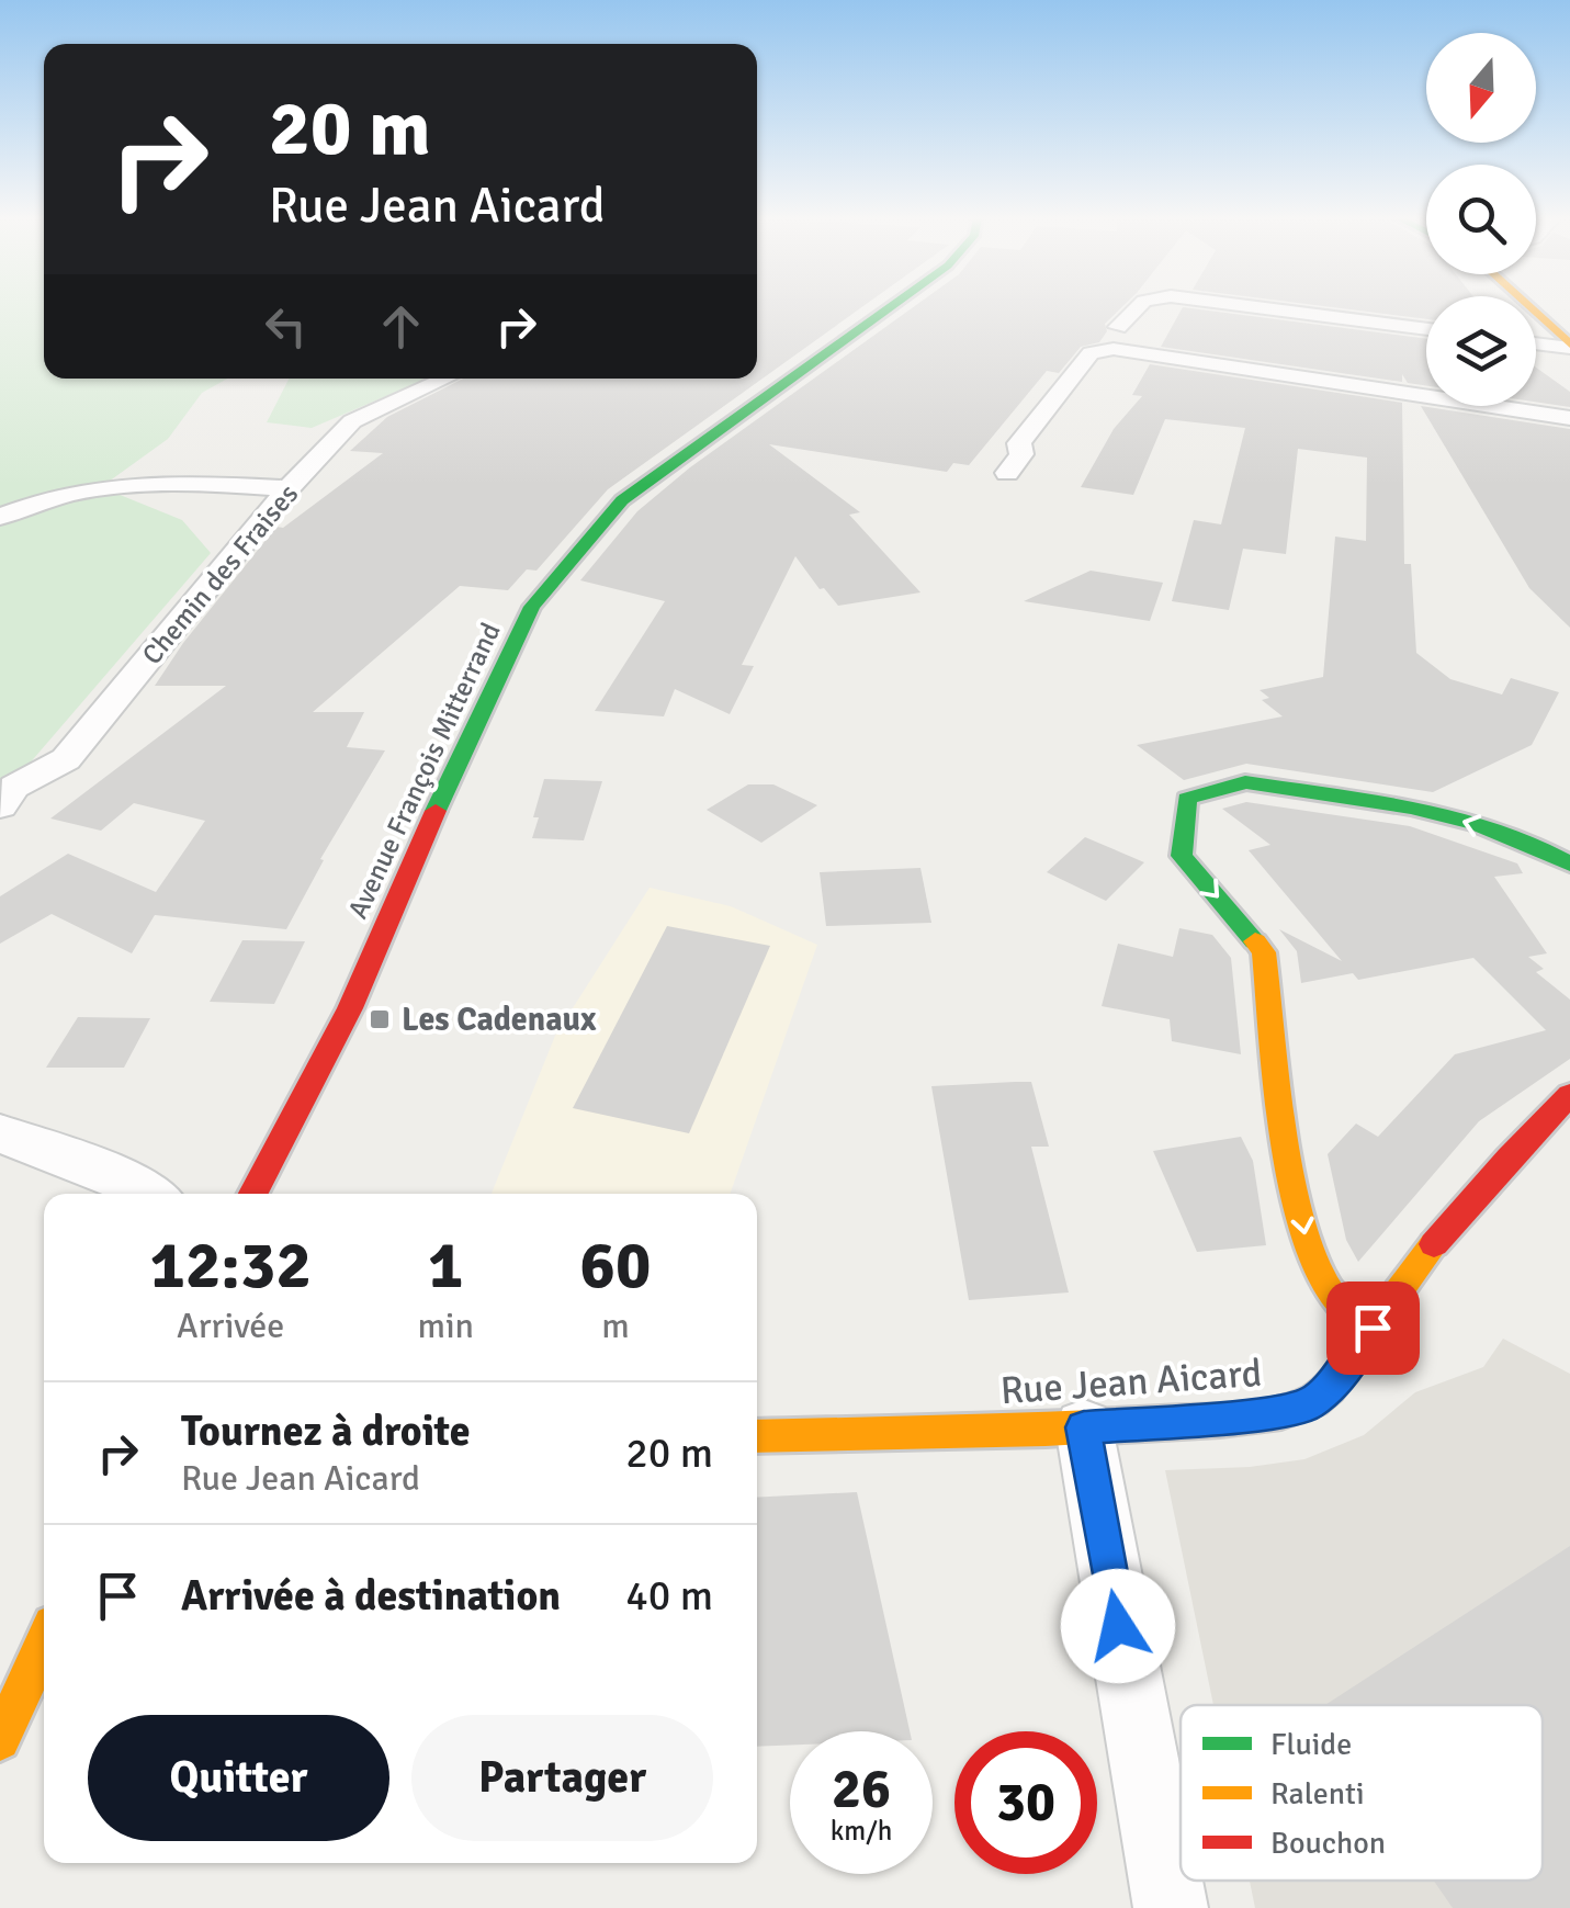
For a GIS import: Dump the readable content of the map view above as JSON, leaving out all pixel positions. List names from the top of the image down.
{
  "streets": {
    "main road": ["Avenue François Mitterrand", "Rue Jean Aicard"],
    "street": ["Chemin des Fraises"]
  },
  "places": {
    "transit": ["Les Cadenaux"]
  },
  "legend": ["Fluide", "Ralenti", "Bouchon"],
  "north": "bottom",
  "page": {
    "turn": ["20 m", "Rue Jean Aicard"],
    "eta": [
      "12:32",
      "Arrivée",
      "1",
      "min",
      "60",
      "m"
    ],
    "list": [
      {
        "name": "Tournez à droite",
        "note": "Rue Jean Aicard",
        "value": "20 m"
      },
      {
        "name": "Arrivée à destination",
        "value": "40 m"
      }
    ],
    "buttons": ["Quitter", "Partager"],
    "speed": "26 km/h",
    "limit": "30"
  }
}
